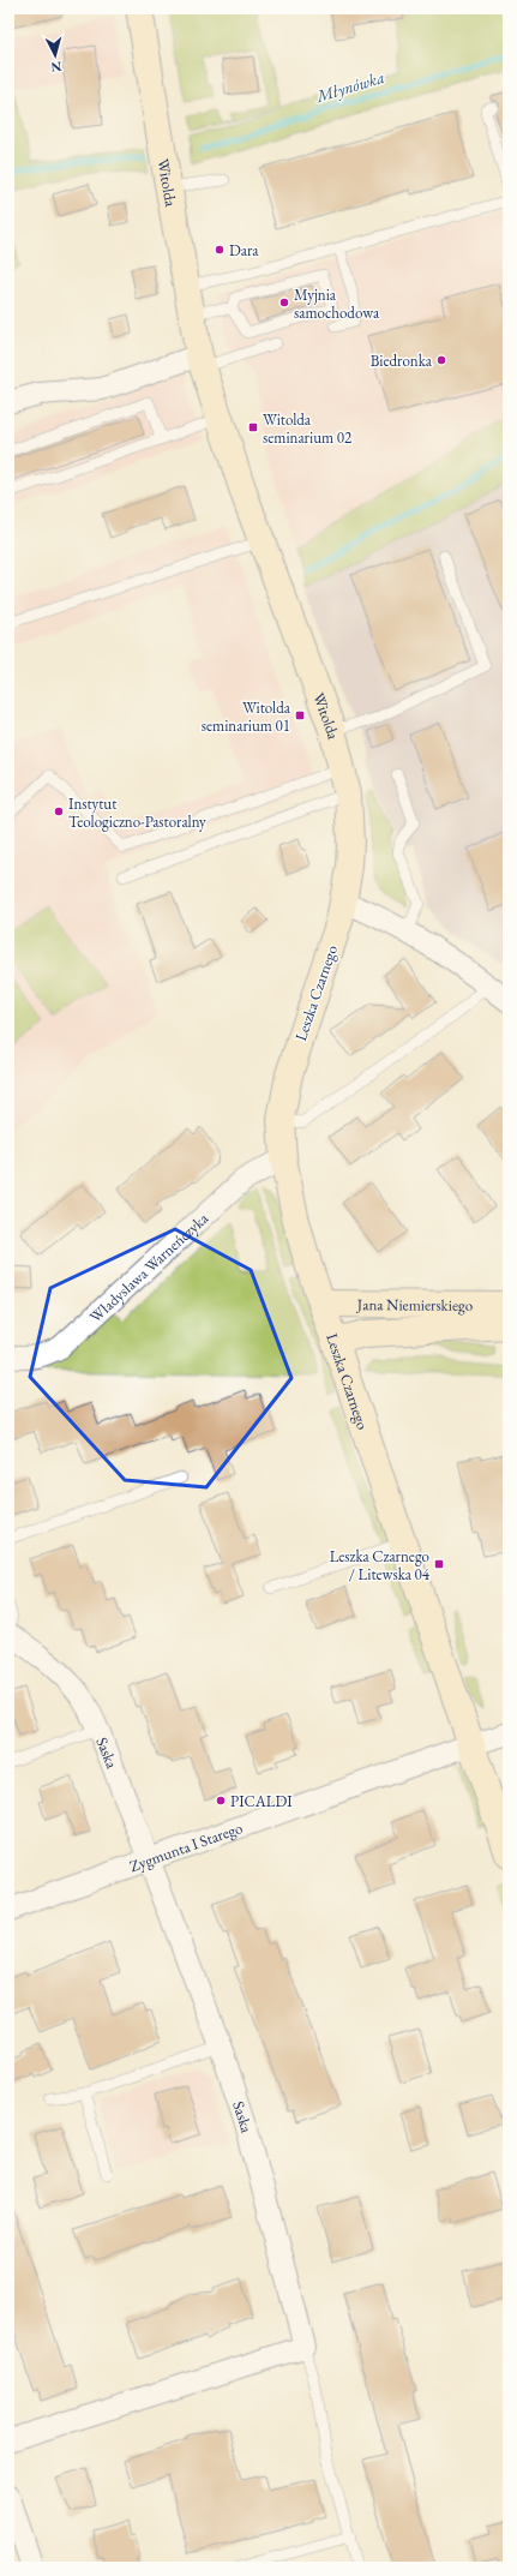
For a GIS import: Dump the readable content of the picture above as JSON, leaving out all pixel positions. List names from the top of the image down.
{
  "streets": {
    "street": [
      "Witolda",
      "Leszka Czarnego",
      "Władysława Warneńczyka",
      "Jana Niemierskiego",
      "Saska",
      "Zygmunta I Starego"
    ]
  },
  "crossings": [
    ["Witolda", "Leszka Czarnego"],
    ["Leszka Czarnego", "Władysława Warneńczyka"],
    ["Leszka Czarnego", "Jana Niemierskiego"],
    ["Leszka Czarnego", "Zygmunta I Starego"],
    ["Saska", "Zygmunta I Starego"]
  ],
  "water": ["Młynówka"],
  "places": {
    "other": [
      "Dara",
      "Myjnia samochodowa",
      "Biedronka",
      "Instytut Teologiczno-Pastoralny",
      "PICALDI"
    ],
    "transit": ["Witolda seminarium 02", "Witolda seminarium 01", "Leszka Czarnego / Litewska 04"]
  },
  "north": "bottom"
}
